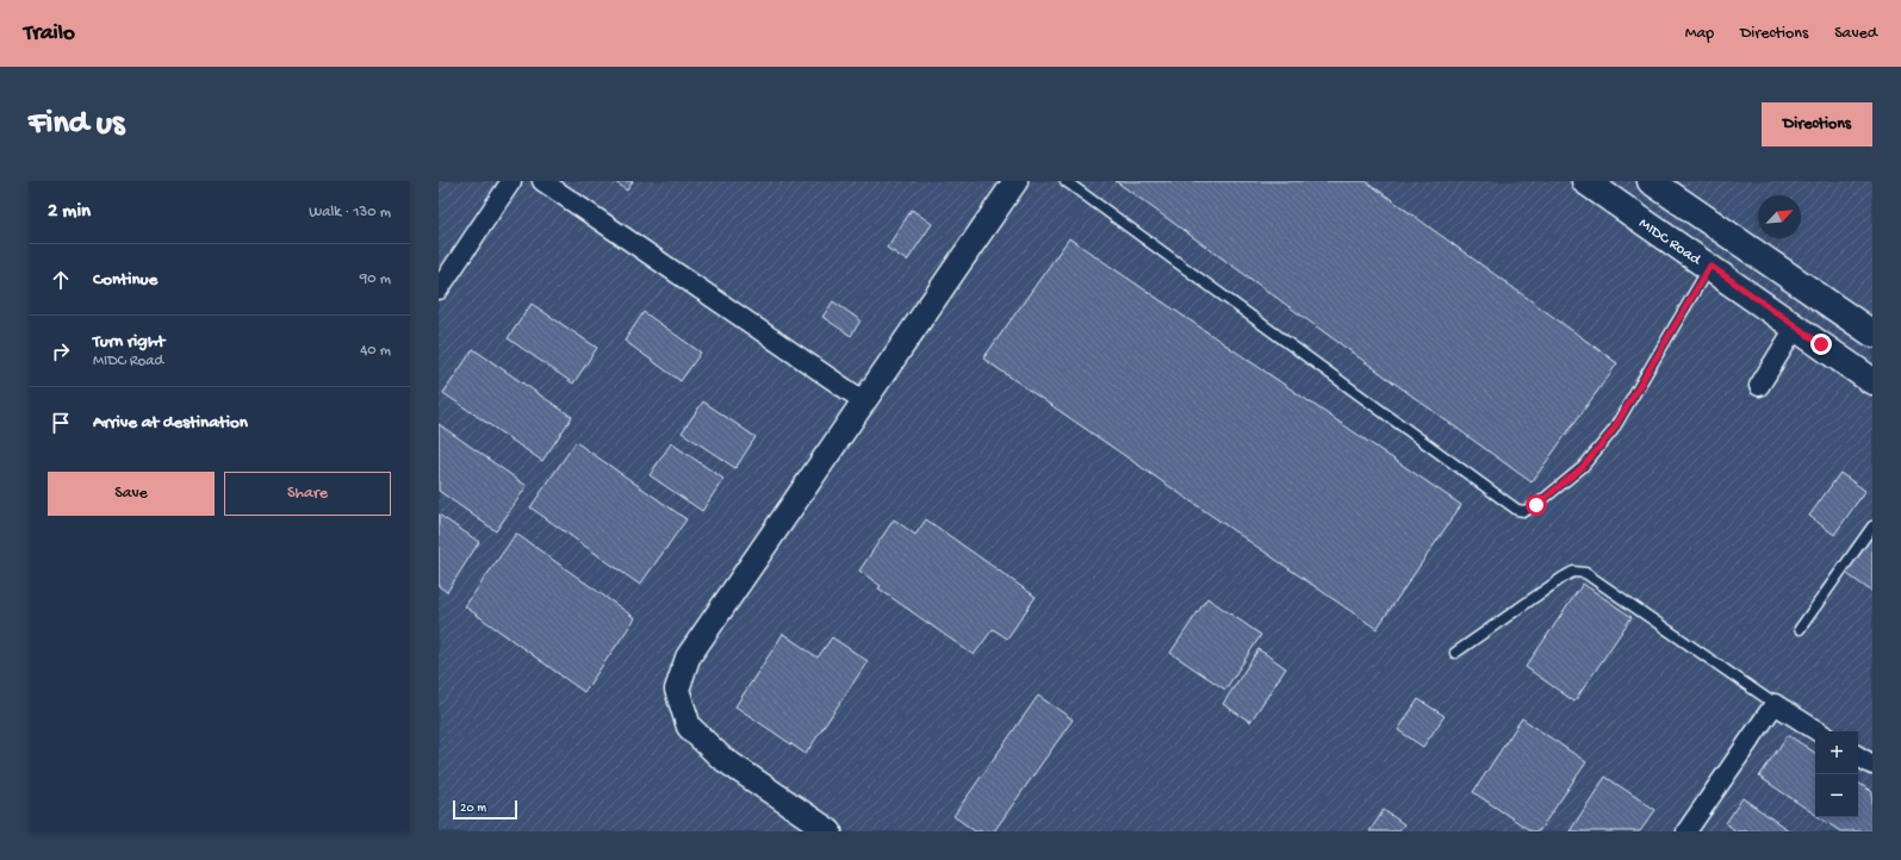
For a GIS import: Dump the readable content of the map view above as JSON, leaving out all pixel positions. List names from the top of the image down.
{
  "streets": {
    "main road": ["MIDC Road"]
  },
  "scale_bar": "20 m",
  "north": "top right",
  "page": {
    "header": "Trailo",
    "nav": ["Map", "Directions", "Saved"],
    "buttons": [
      "Directions",
      ["Save", "Share"]
    ],
    "title": "Find us",
    "heading": ["2 min", "Walk · 130 m"],
    "list": [
      ["Continue", "90 m"],
      ["Turn right", "MIDC Road", "40 m"],
      "Arrive at destination"
    ],
    "map_buttons": ["+", "−"],
    "scale": "20 m"
  }
}
